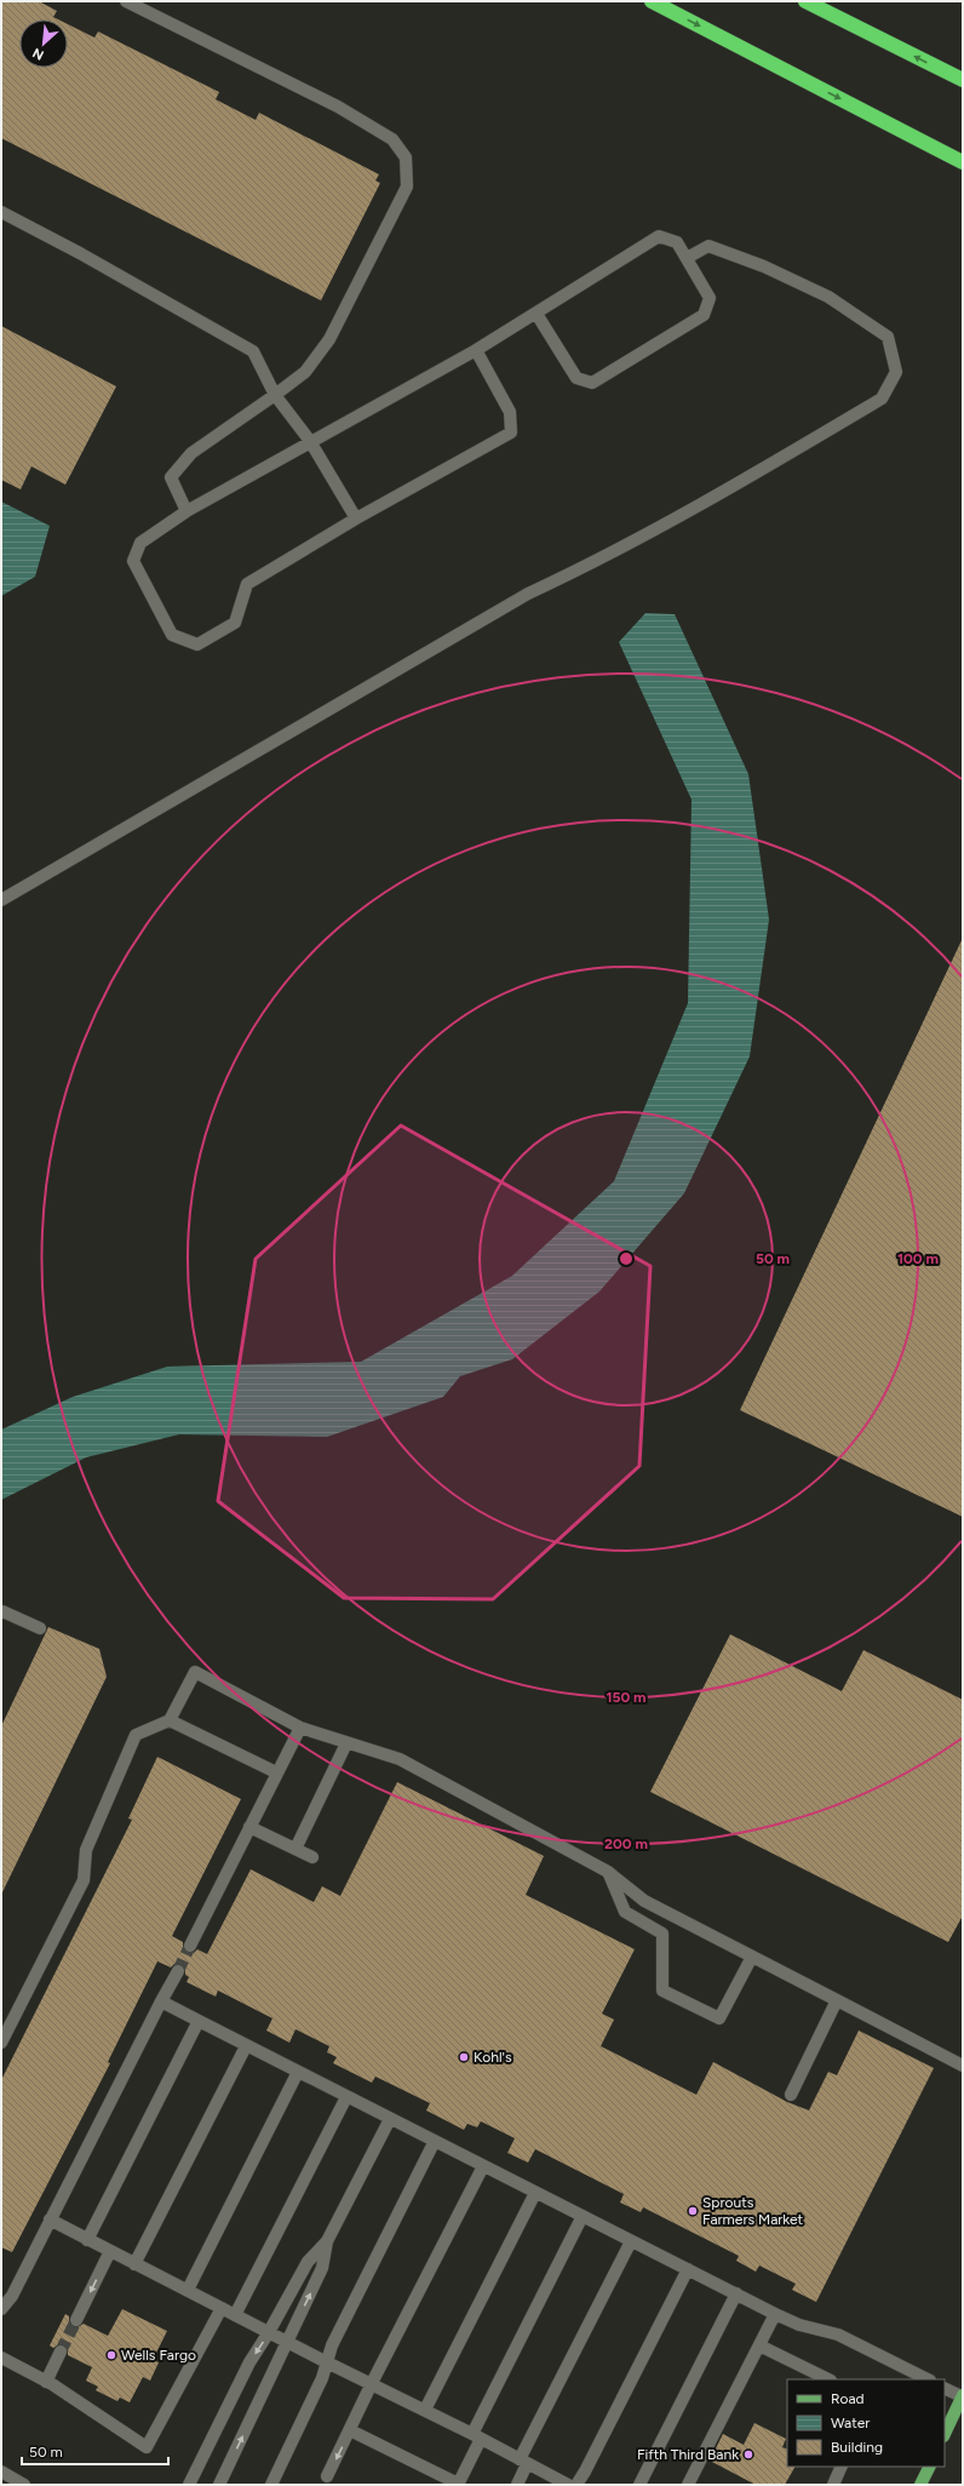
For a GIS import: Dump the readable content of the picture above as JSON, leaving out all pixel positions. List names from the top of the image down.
{
  "places": [
    "Kohl's",
    "Sprouts Farmers Market",
    "Wells Fargo",
    "Fifth Third Bank"
  ],
  "legend": ["Road", "Water", "Building"],
  "scale_bar": "50 m",
  "north": "bottom left",
  "rings": [
    "50 m",
    "100 m",
    "150 m",
    "200 m"
  ]
}
